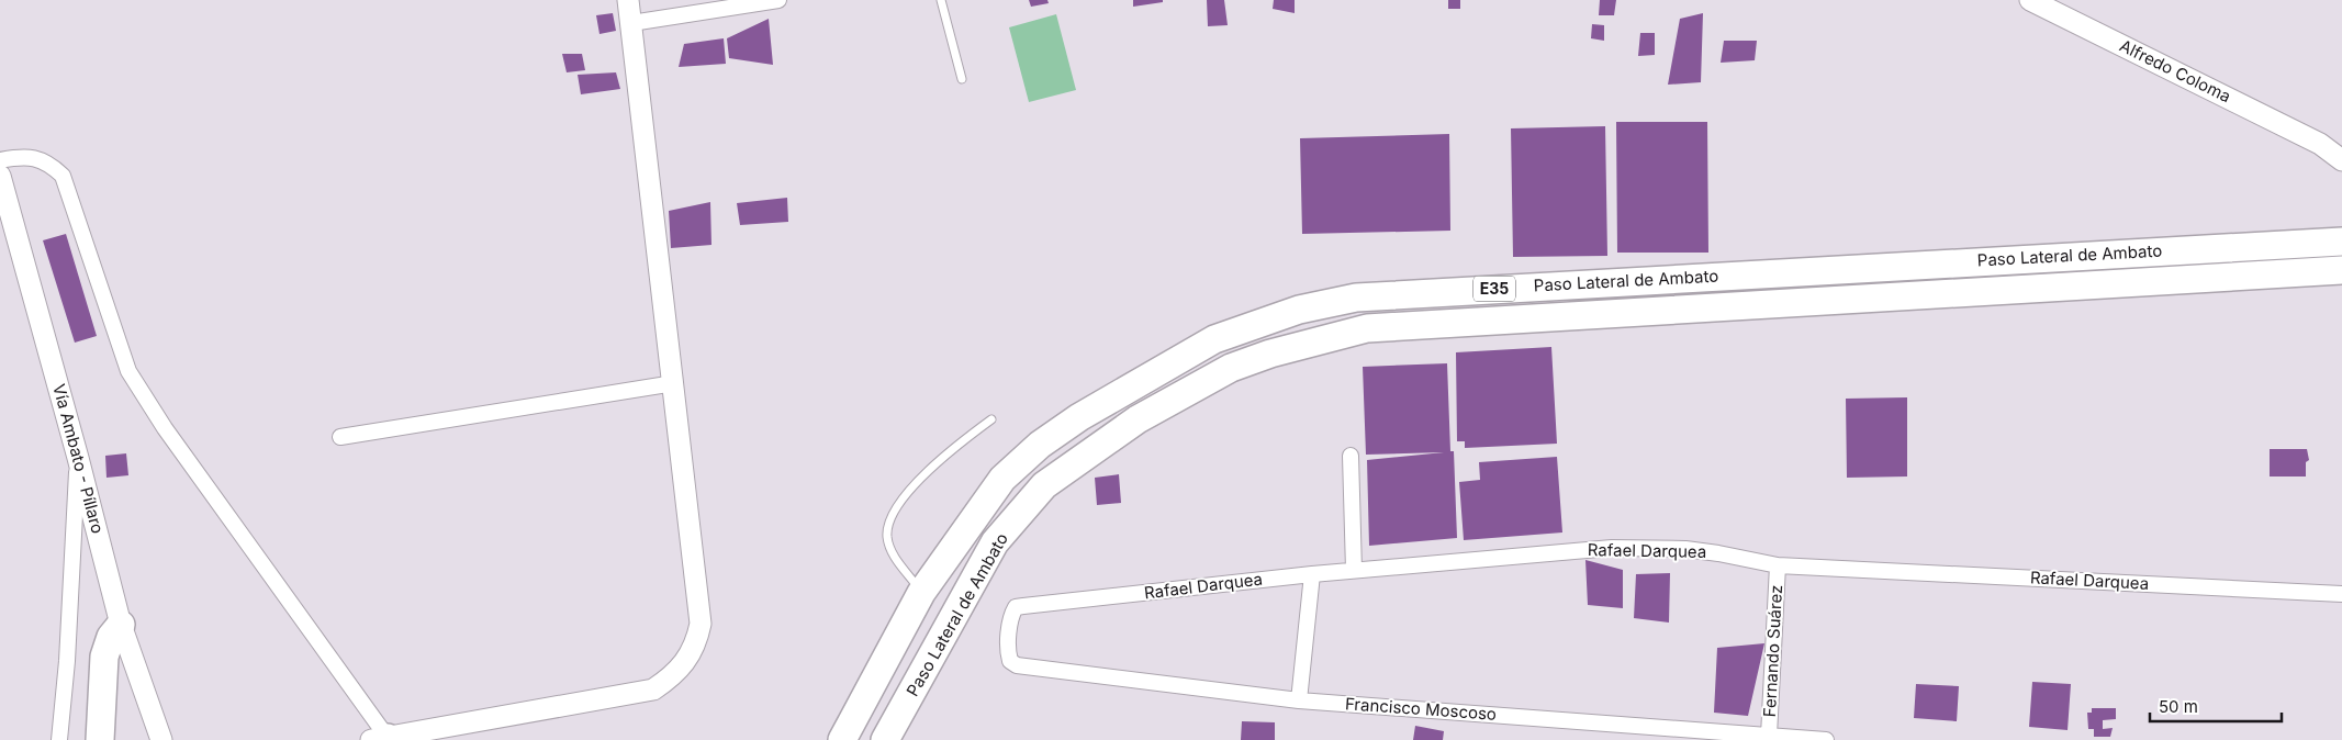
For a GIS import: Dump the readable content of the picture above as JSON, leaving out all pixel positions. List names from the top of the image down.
{
  "streets": {
    "highway": ["Paso Lateral de Ambato", "E35"],
    "street": [
      "Alfredo Coloma",
      "Vía Ambato - Píllaro",
      "Rafael Darquea",
      "Fernando Suárez",
      "Francisco Moscoso"
    ]
  },
  "crossings": [
    ["Rafael Darquea", "Fernando Suárez"],
    ["Rafael Darquea", "Francisco Moscoso"],
    ["Fernando Suárez", "Francisco Moscoso"]
  ],
  "scale_bar": "50 m"
}
